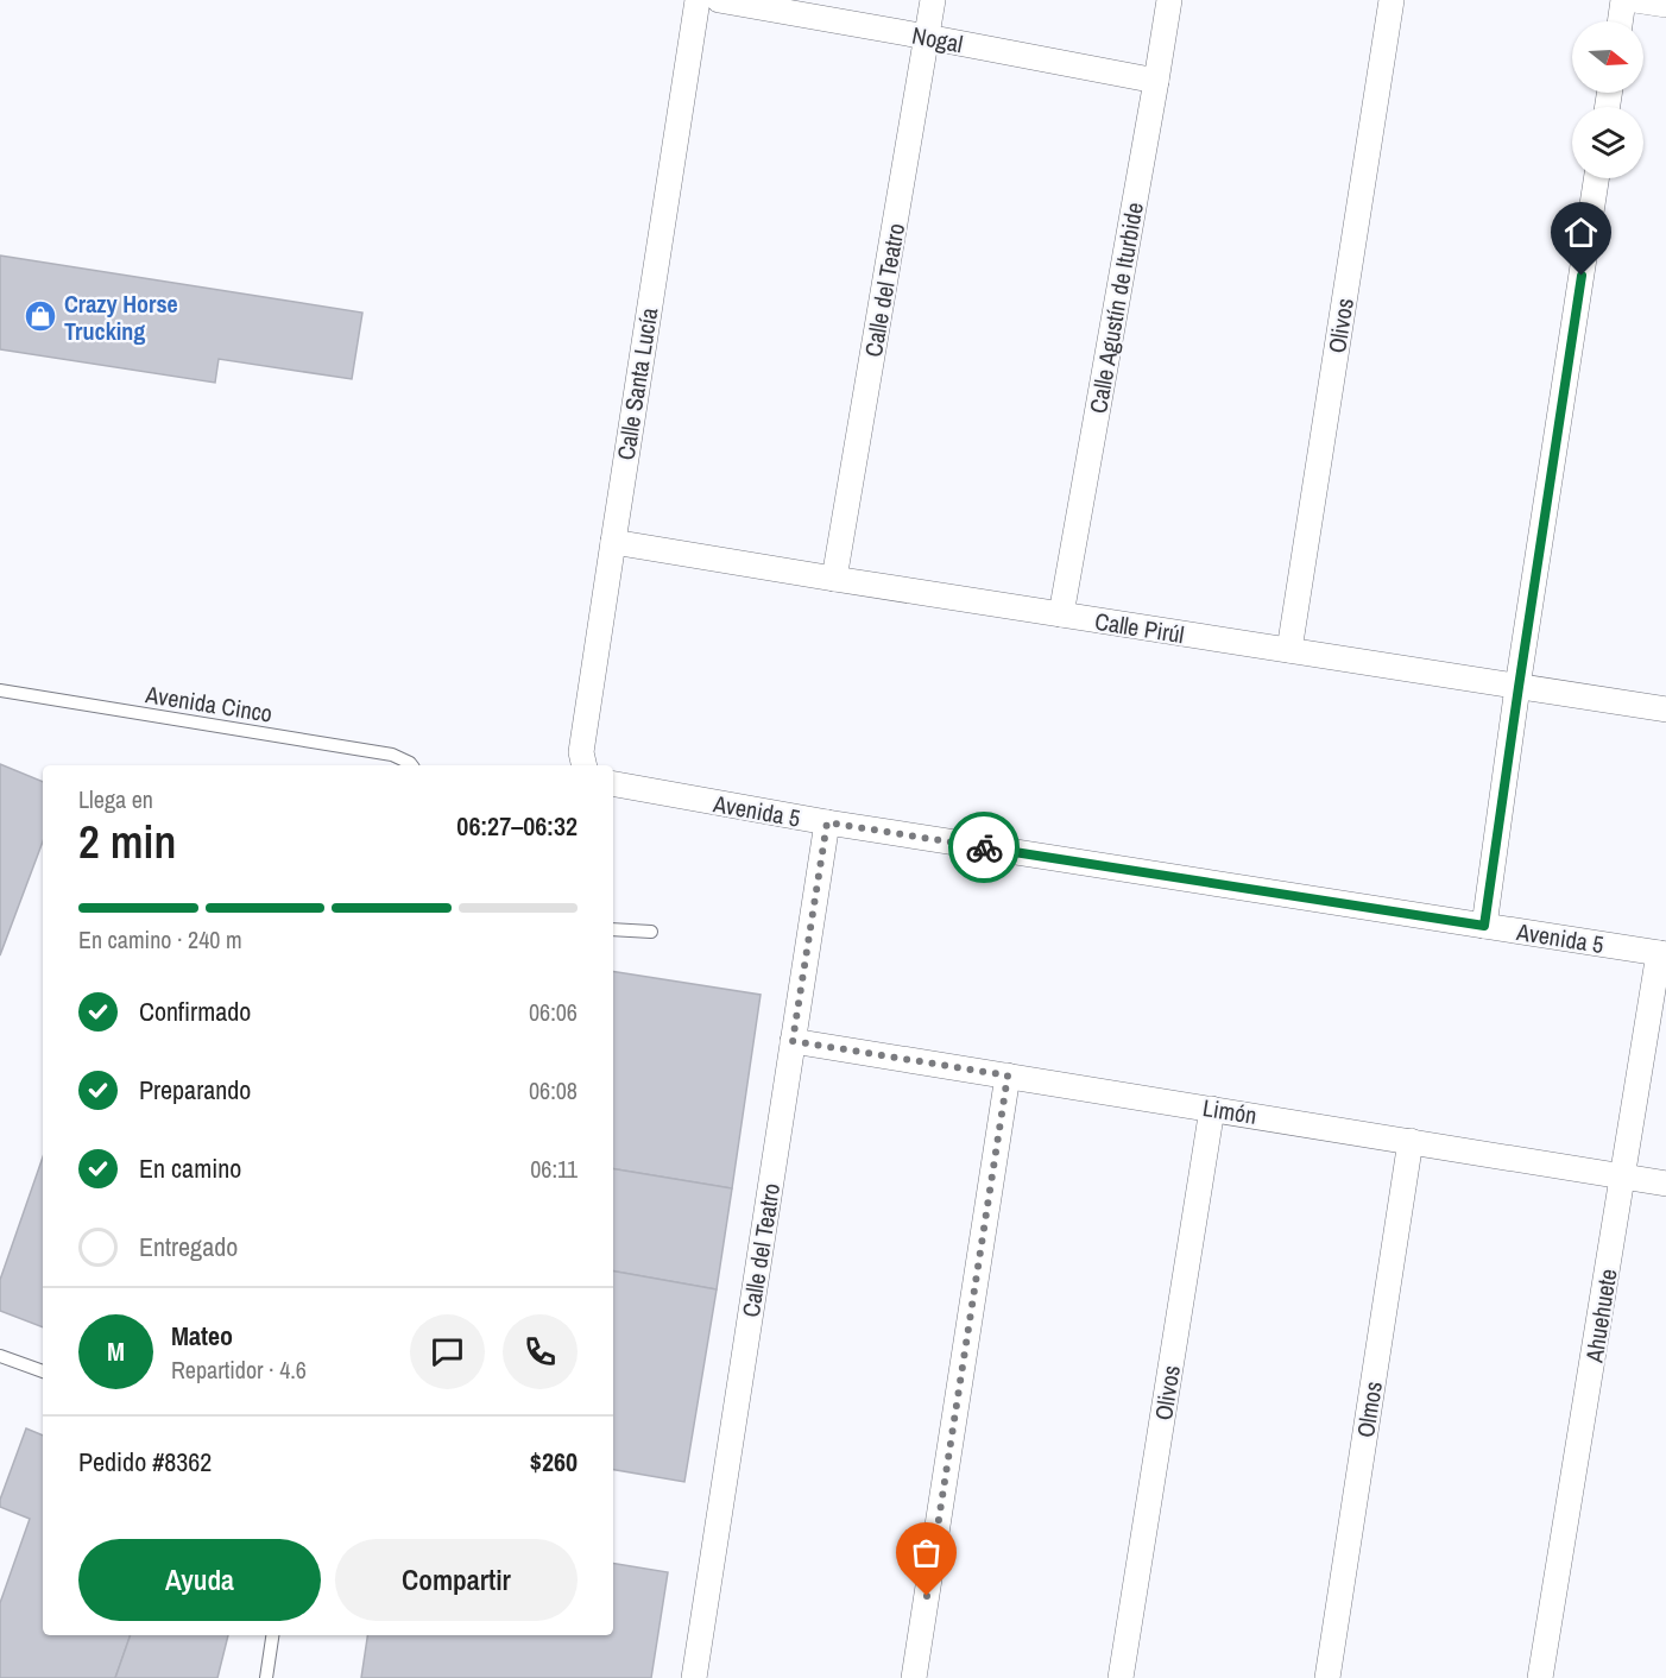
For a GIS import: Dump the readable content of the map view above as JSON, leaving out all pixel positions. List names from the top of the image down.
{
  "streets": {
    "street": [
      "Nogal",
      "Calle del Teatro",
      "Calle Agustín de Iturbide",
      "Olivos",
      "Calle Santa Lucía",
      "Calle Pirúl",
      "Avenida 5",
      "Limón",
      "Ahuehuete",
      "Olmos"
    ],
    "lane": ["Avenida Cinco"]
  },
  "crossings": [
    ["Nogal", "Calle del Teatro"],
    ["Nogal", "Calle Agustín de Iturbide"],
    ["Calle del Teatro", "Calle Pirúl"],
    ["Calle del Teatro", "Avenida 5"],
    ["Calle del Teatro", "Limón"],
    ["Calle Agustín de Iturbide", "Calle Pirúl"],
    ["Olivos", "Calle Pirúl"],
    ["Olivos", "Limón"],
    ["Calle Santa Lucía", "Calle Pirúl"],
    ["Avenida 5", "Ahuehuete"],
    ["Limón", "Ahuehuete"],
    ["Limón", "Olmos"]
  ],
  "places": {
    "shop": ["Crazy Horse Trucking"]
  },
  "north": "right",
  "page": {
    "heading": ["2 min", "Llega en", "06:27–06:32"],
    "panel": [
      "Mateo",
      "Repartidor · 4.6",
      "Pedido #8362",
      "$260"
    ],
    "bar": "En camino · 240 m",
    "list": [
      ["Confirmado", "06:06"],
      ["Preparando", "06:08"],
      ["En camino", "06:11"],
      "Entregado"
    ],
    "round": "M",
    "buttons": ["Ayuda", "Compartir"]
  }
}
